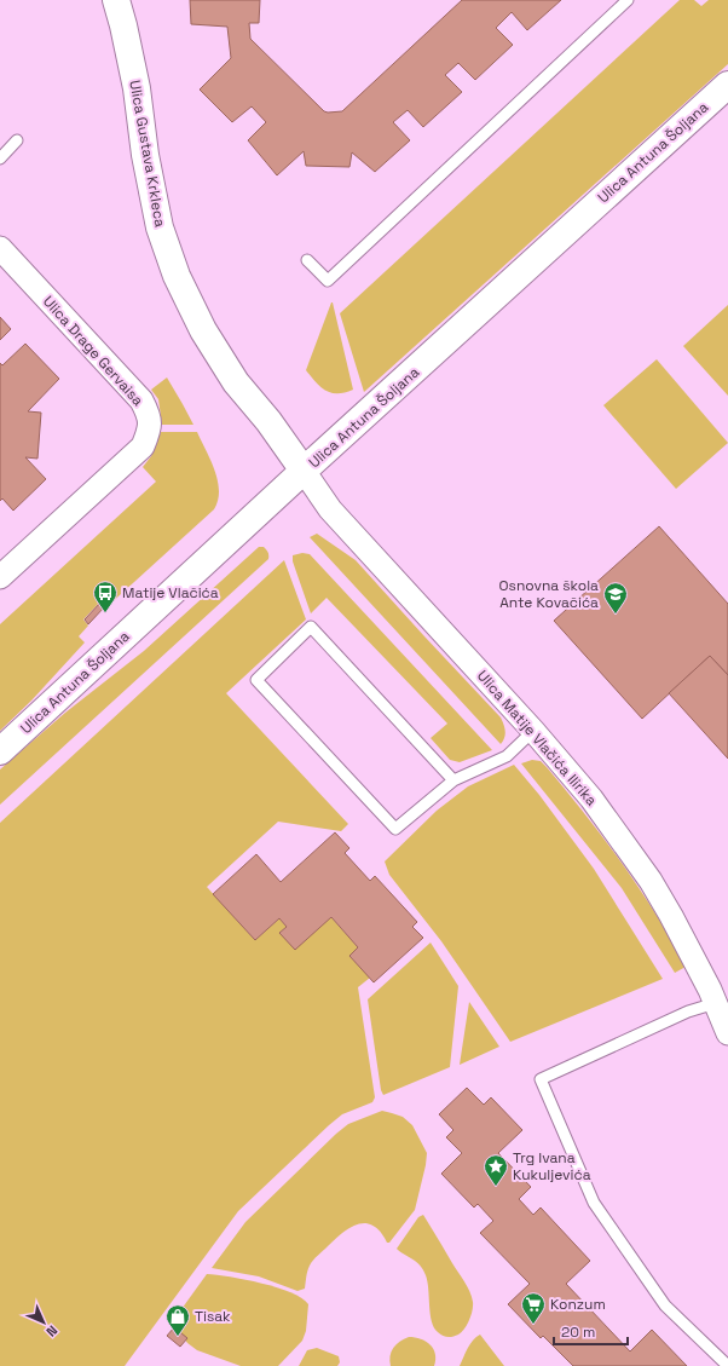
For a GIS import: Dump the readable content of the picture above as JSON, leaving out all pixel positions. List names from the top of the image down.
{
  "streets": {
    "street": [
      "Ulica Antuna Šoljana",
      "Ulica Gustava Krkleca",
      "Ulica Drage Gervaisa",
      "Ulica Matije Vlačića Ilirika"
    ]
  },
  "crossings": [
    ["Ulica Antuna Šoljana", "Ulica Gustava Krkleca"],
    ["Ulica Antuna Šoljana", "Ulica Matije Vlačića Ilirika"],
    ["Ulica Gustava Krkleca", "Ulica Matije Vlačića Ilirika"]
  ],
  "places": {
    "bus stop": ["Matije Vlačića"],
    "school or university": ["Osnovna škola Ante Kovačića"],
    "place": ["Trg Ivana Kukuljevića"],
    "supermarket": ["Konzum"],
    "shop": ["Tisak"]
  },
  "scale_bar": "20 m",
  "north": "bottom right"
}
